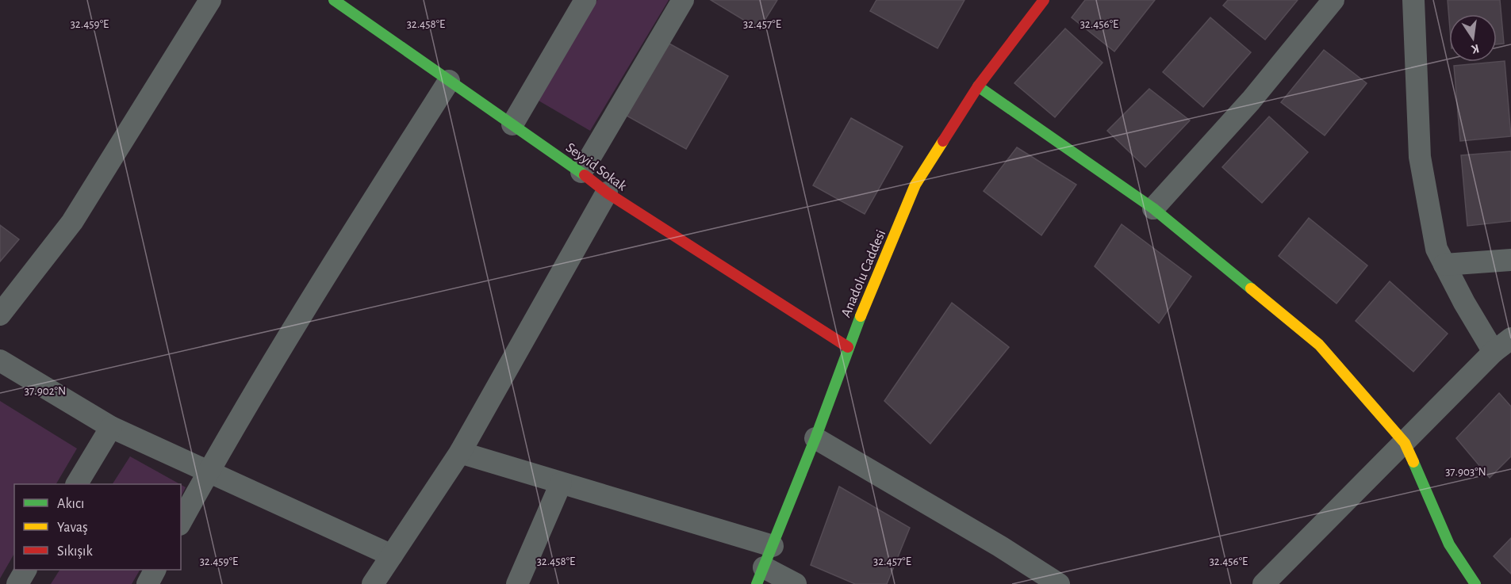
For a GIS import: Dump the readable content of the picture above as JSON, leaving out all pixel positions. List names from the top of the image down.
{
  "streets": {
    "street": ["Seyyid Sokak", "Anadolu Caddesi"]
  },
  "crossings": [
    ["Seyyid Sokak", "Anadolu Caddesi"]
  ],
  "legend": ["Akıcı", "Yavaş", "Sıkışık"],
  "north": "bottom",
  "coordinates": [
    "32.459°E",
    "32.458°E",
    "32.457°E",
    "32.456°E",
    "37.902°N",
    "37.903°N"
  ]
}
